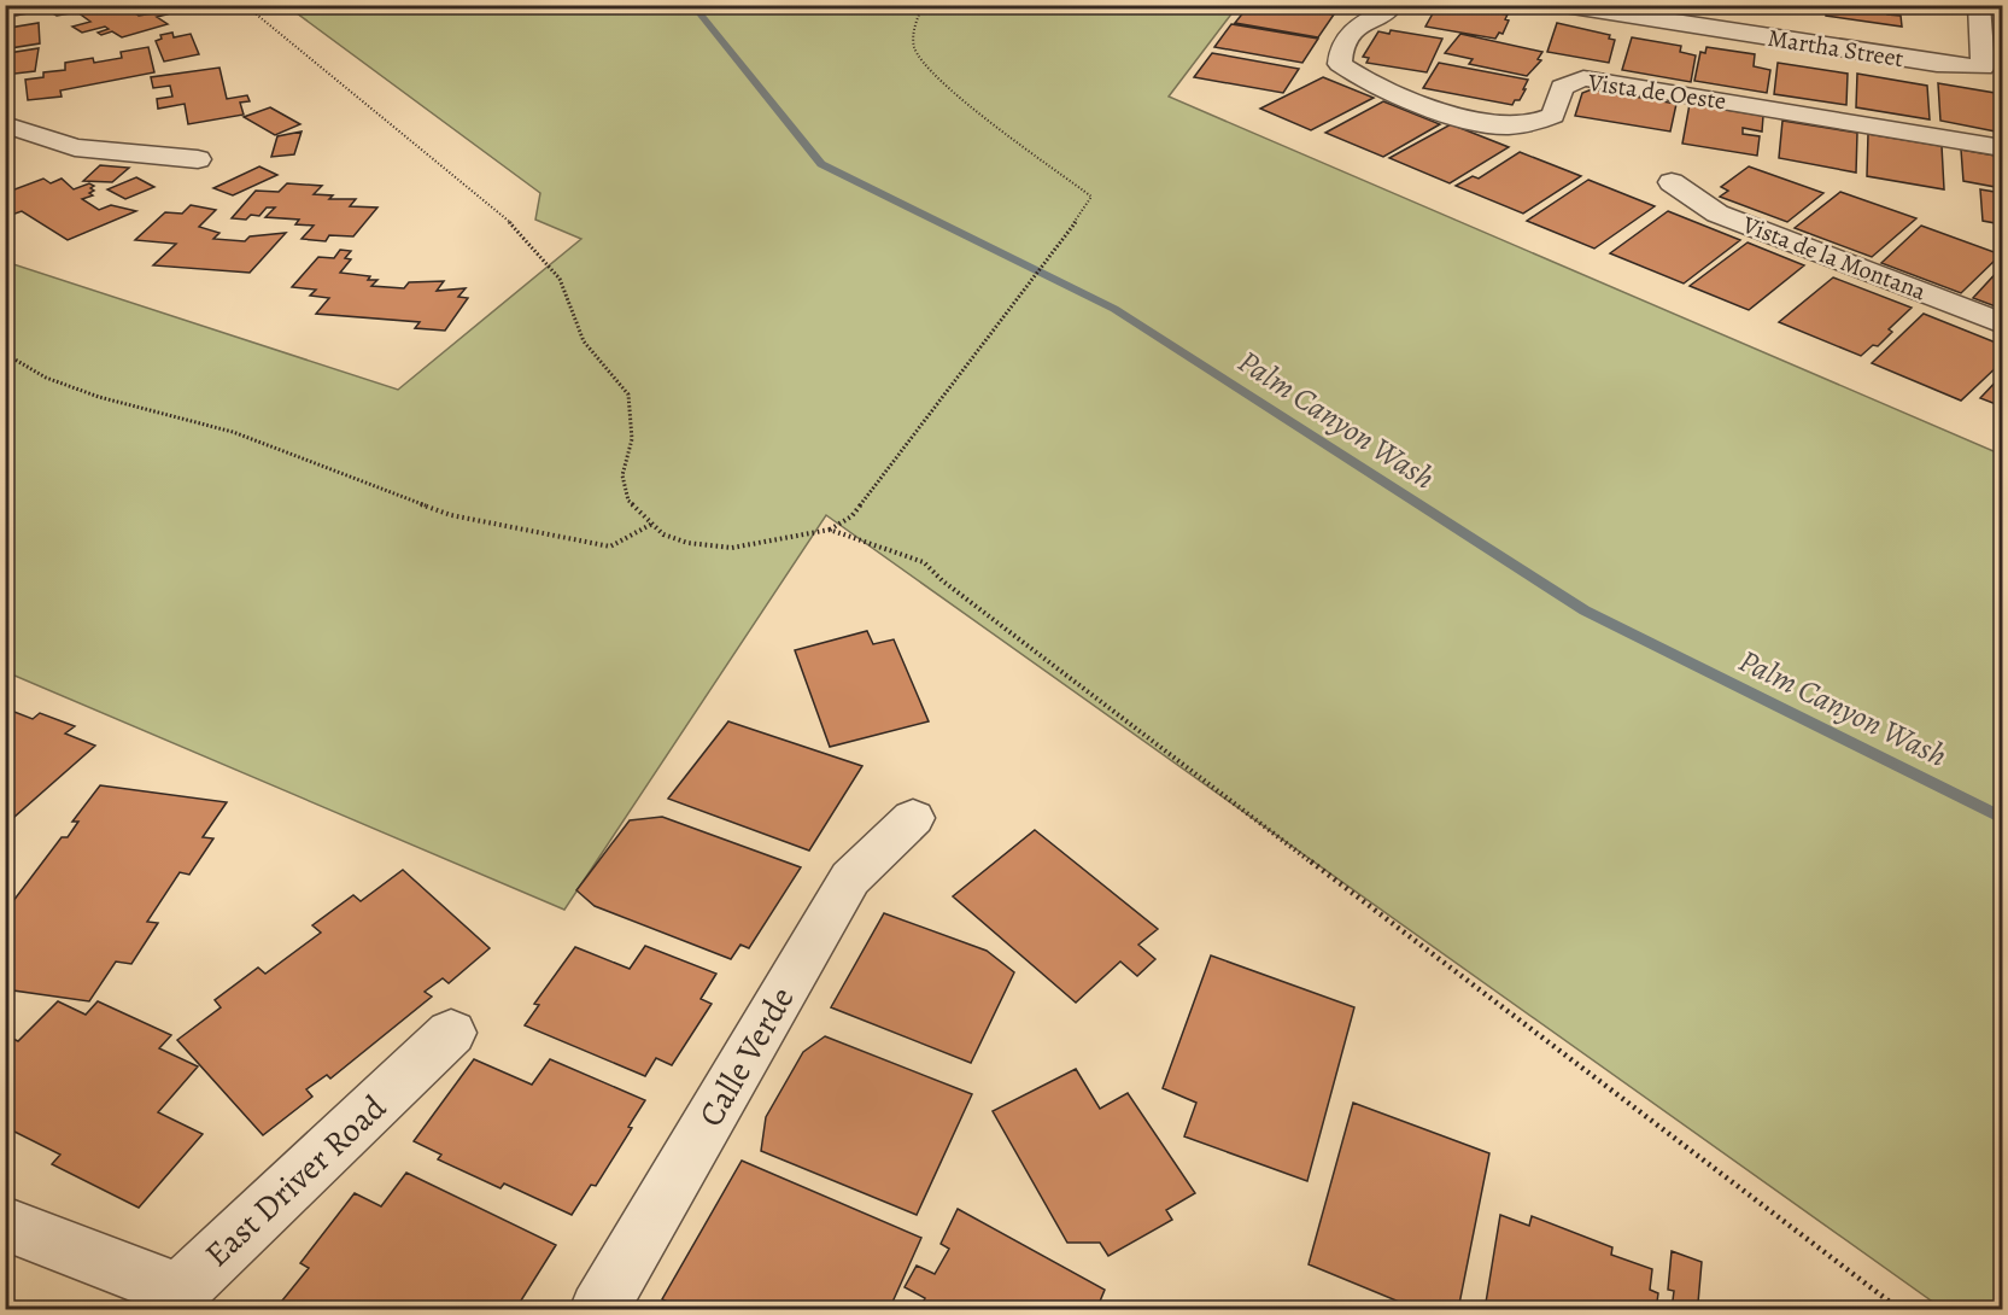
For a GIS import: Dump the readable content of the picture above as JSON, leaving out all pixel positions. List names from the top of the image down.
{
  "streets": {
    "street": [
      "Martha Street",
      "Vista de Oeste",
      "Vista de la Montana",
      "Calle Verde",
      "East Driver Road"
    ]
  },
  "water": ["Palm Canyon Wash"]
}
